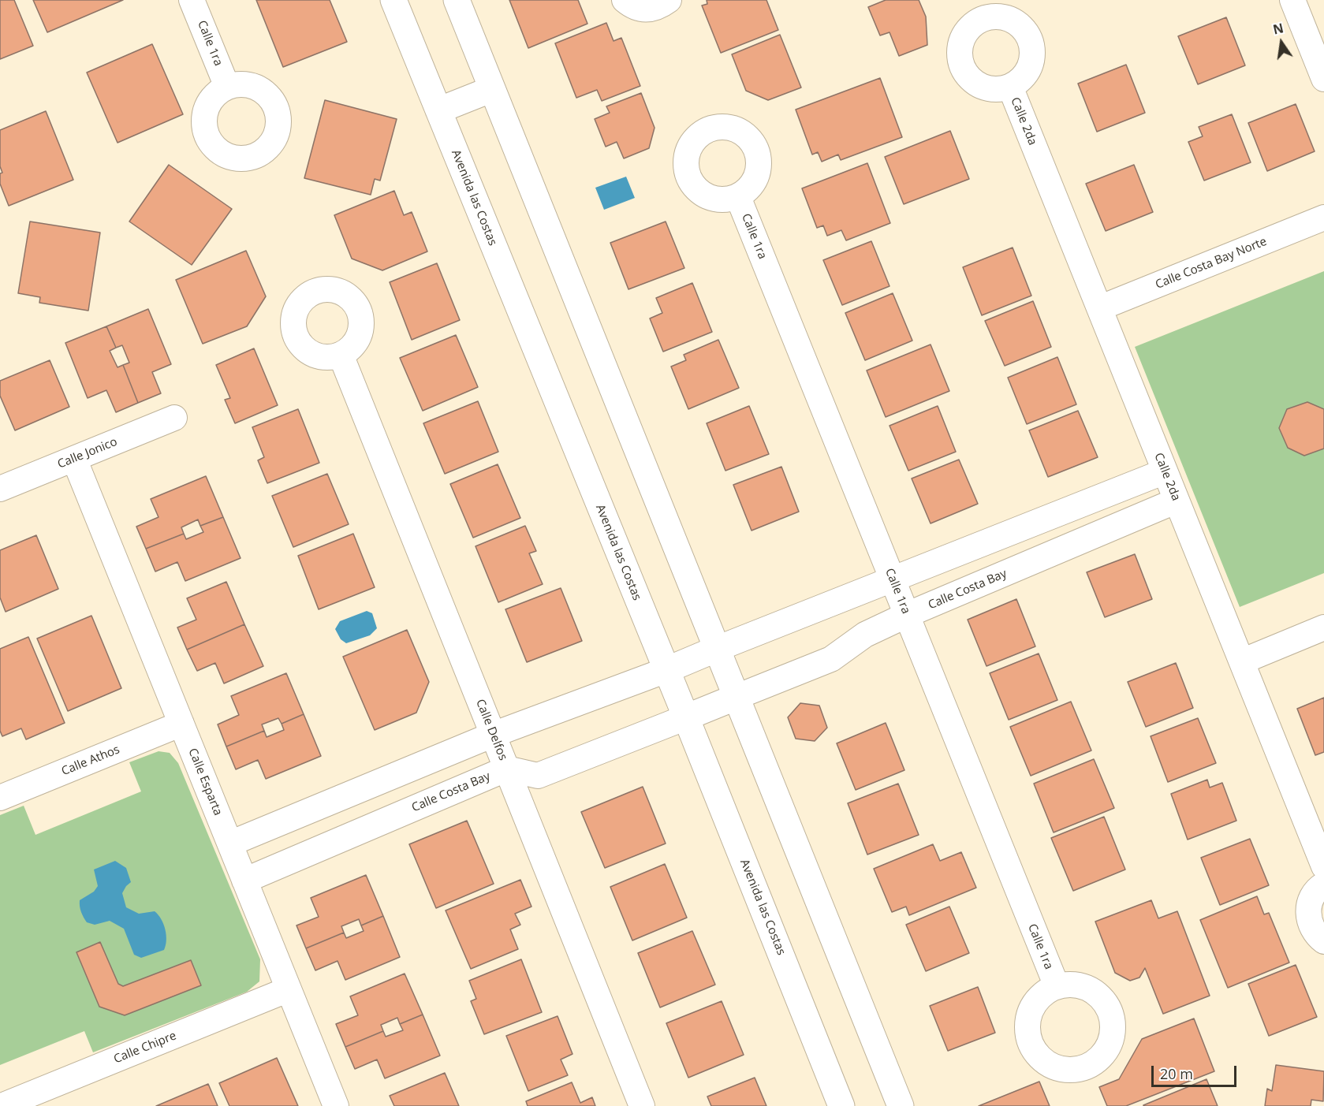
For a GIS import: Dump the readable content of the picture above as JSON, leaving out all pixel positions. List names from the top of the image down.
{
  "streets": {
    "street": [
      "Calle 1ra",
      "Calle 2da",
      "Avenida las Costas",
      "Calle Costa Bay Norte",
      "Calle Jonico",
      "Calle Costa Bay",
      "Calle Delfos",
      "Calle Athos",
      "Calle Esparta",
      "Calle Chipre"
    ]
  },
  "crossings": [
    ["Calle 1ra", "Calle Costa Bay"],
    ["Calle 2da", "Calle Costa Bay Norte"],
    ["Calle 2da", "Calle Costa Bay"],
    ["Calle Jonico", "Calle Esparta"],
    ["Calle Costa Bay", "Calle Delfos"],
    ["Calle Costa Bay", "Calle Esparta"],
    ["Calle Athos", "Calle Esparta"],
    ["Calle Esparta", "Calle Chipre"]
  ],
  "scale_bar": "20 m",
  "north": "top"
}
